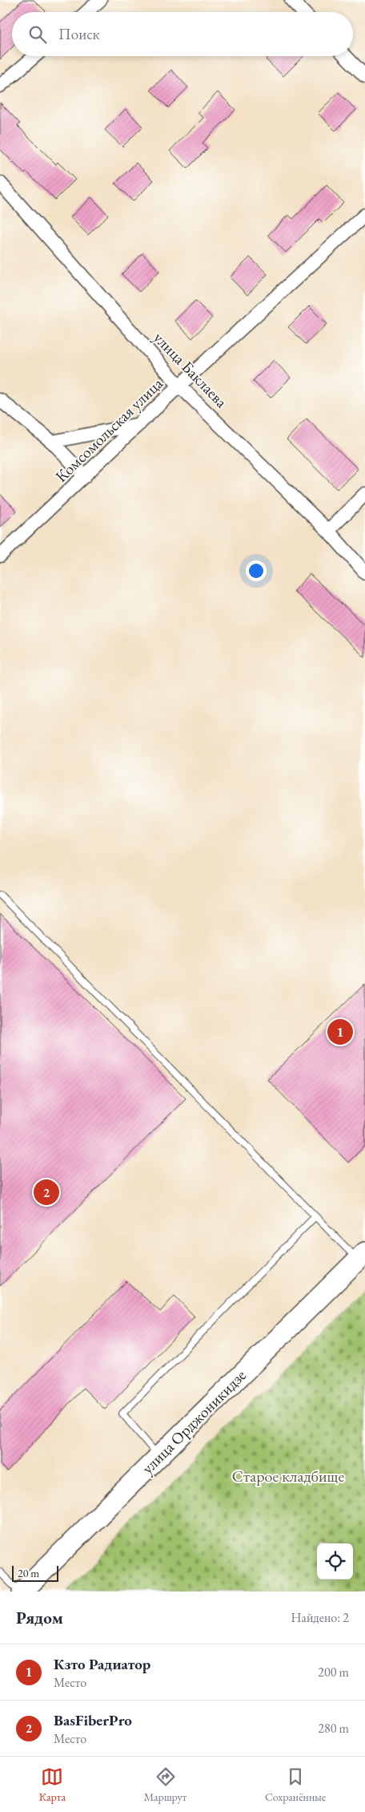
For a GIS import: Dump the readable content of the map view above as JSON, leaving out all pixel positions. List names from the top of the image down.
{
  "streets": {
    "main road": ["улица Орджоникидзе"],
    "street": ["улица Баклаева", "Комсомольская улица"]
  },
  "crossings": [
    ["улица Баклаева", "Комсомольская улица"]
  ],
  "parks": ["Старое кладбище"],
  "scale_bar": "20 m",
  "page": {
    "search": "Поиск",
    "pins": ["1", "2"],
    "scale": "20 m",
    "heading": ["Рядом", "Найдено: 2"],
    "list": [
      {
        "mark": "1",
        "name": "Кзто Радиатор",
        "note": "Место",
        "value": "200 m"
      },
      {
        "mark": "2",
        "name": "BasFiberPro",
        "note": "Место",
        "value": "280 m"
      }
    ],
    "nav": ["Карта", "Маршрут", "Сохранённые"]
  }
}
